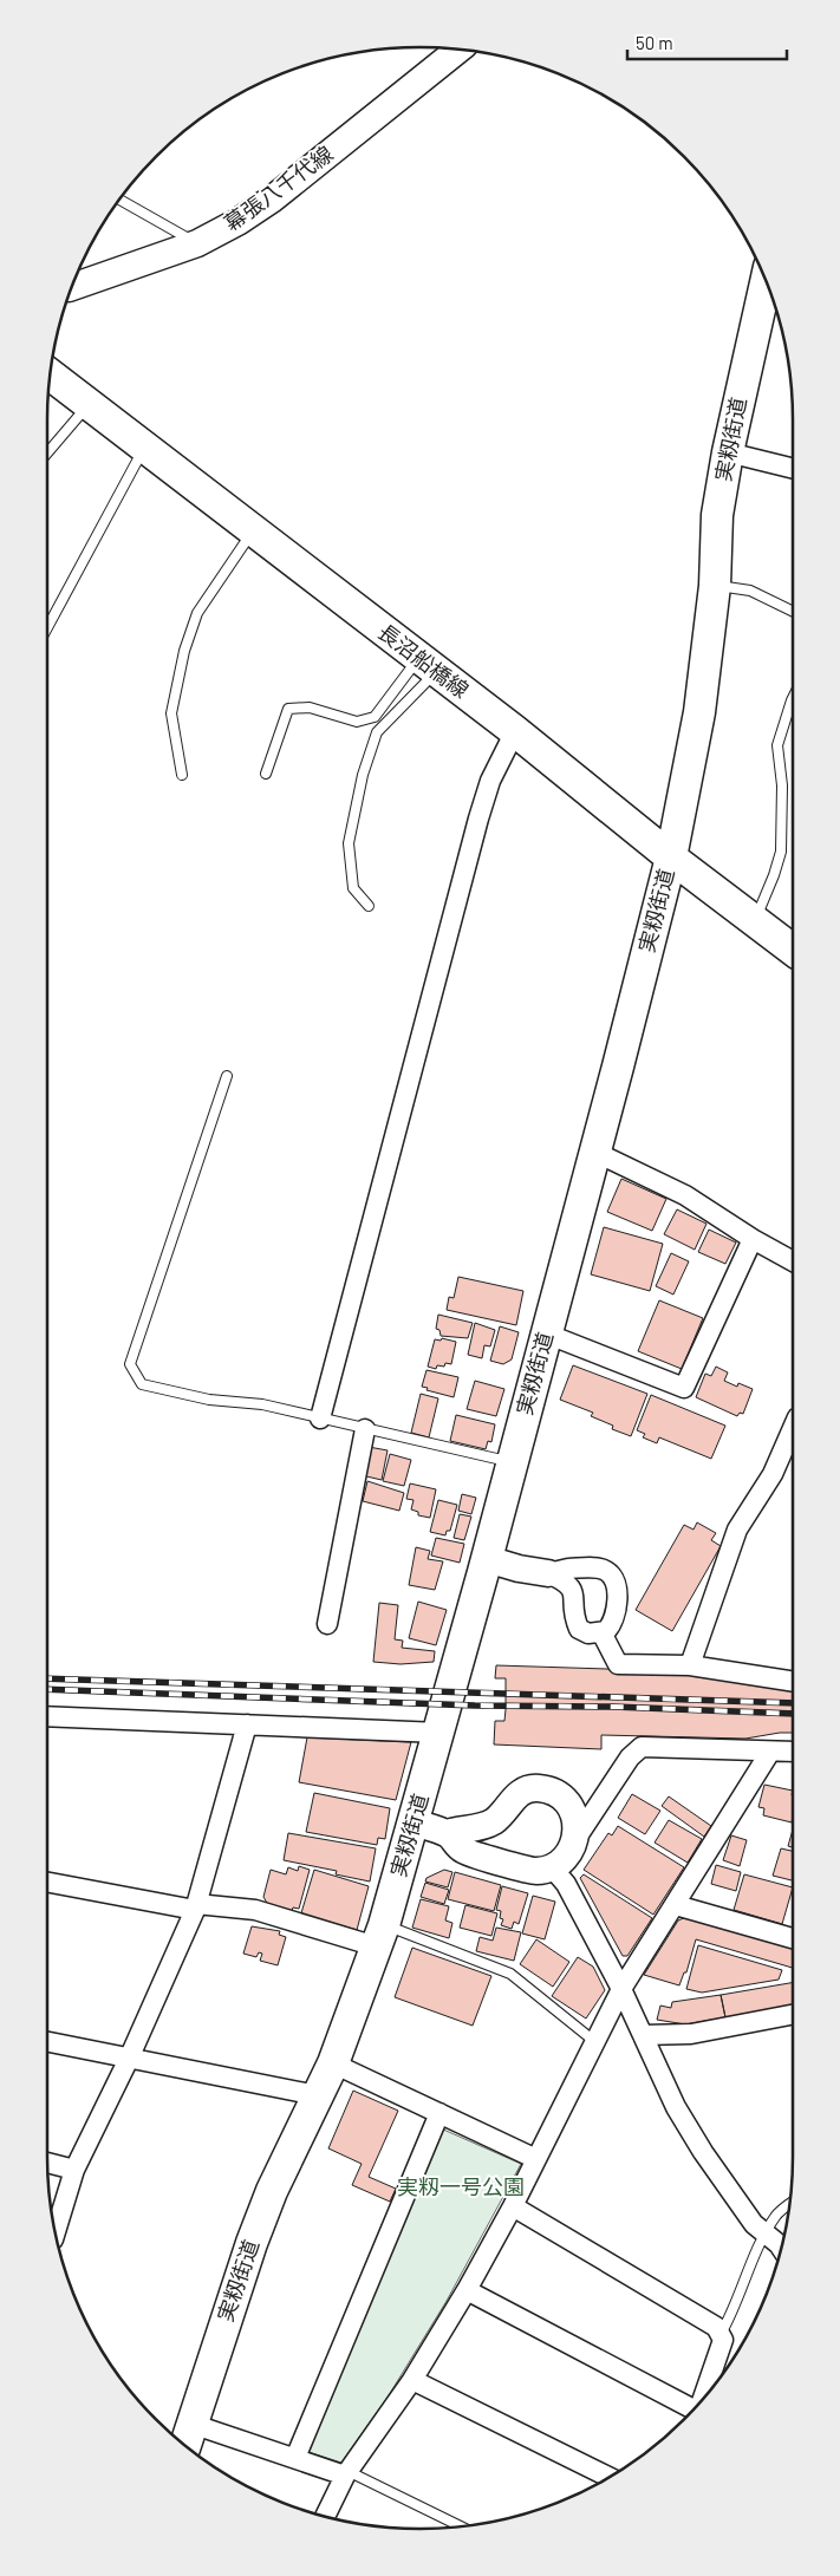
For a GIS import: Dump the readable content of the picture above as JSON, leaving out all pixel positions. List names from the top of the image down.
{
  "streets": {
    "main road": ["幕張八千代線", "実籾街道", "長沼船橋線"]
  },
  "crossings": [
    ["実籾街道", "長沼船橋線"]
  ],
  "parks": ["実籾一号公園"],
  "scale_bar": "50 m"
}
